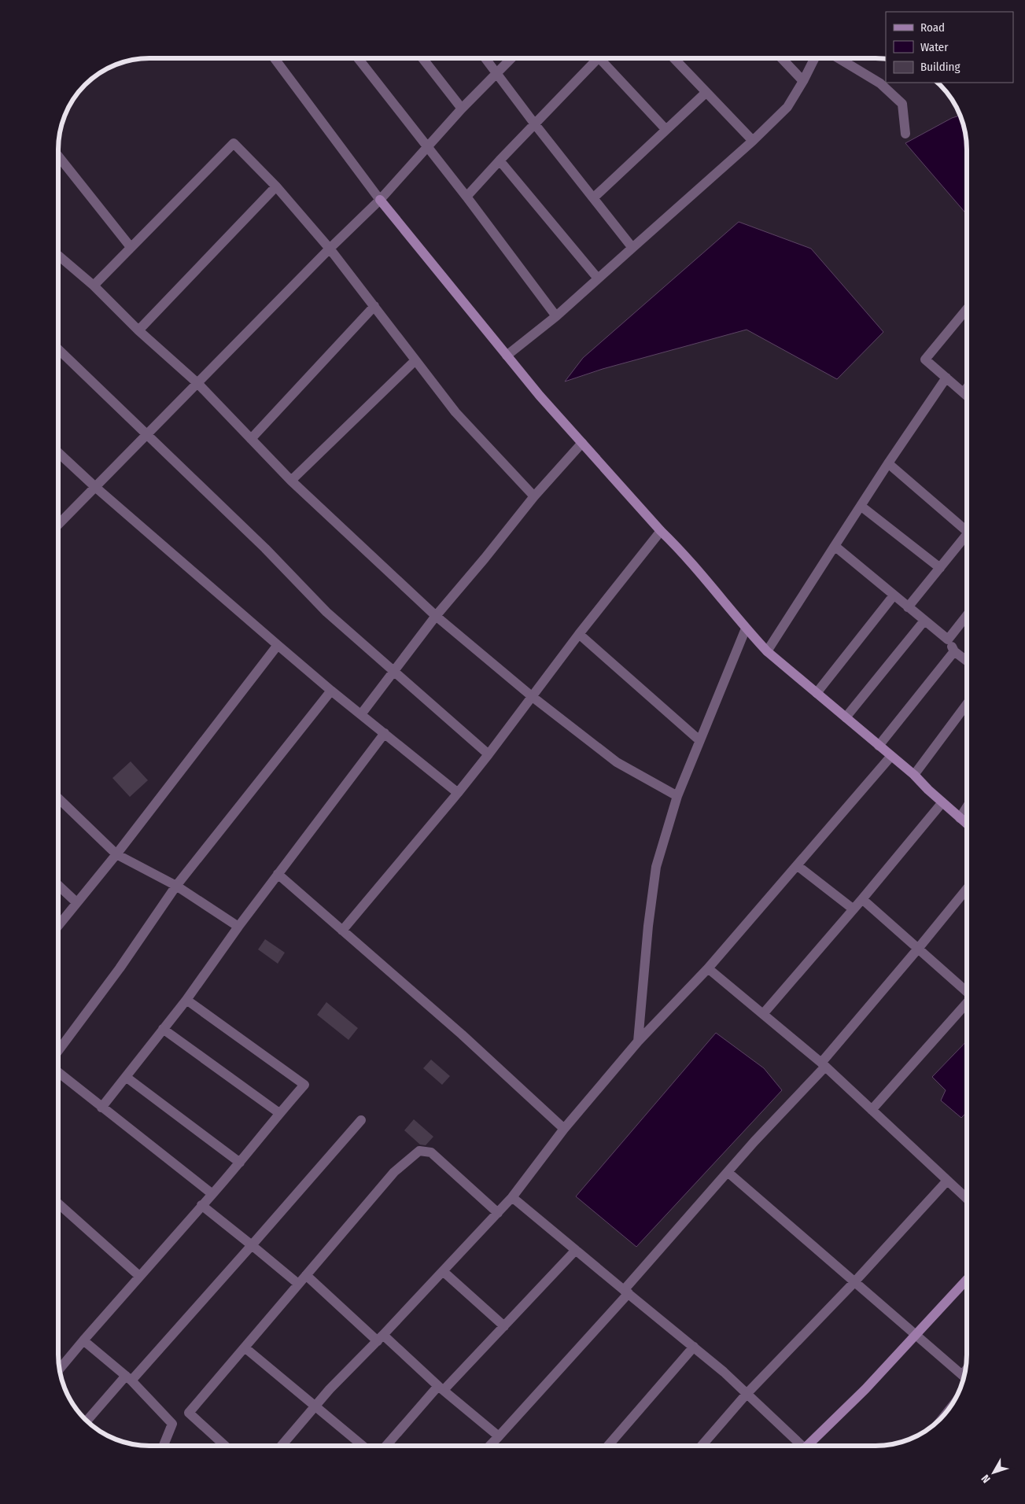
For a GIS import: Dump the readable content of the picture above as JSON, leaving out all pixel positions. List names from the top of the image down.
{
  "legend": ["Road", "Water", "Building"],
  "north": "bottom left"
}
